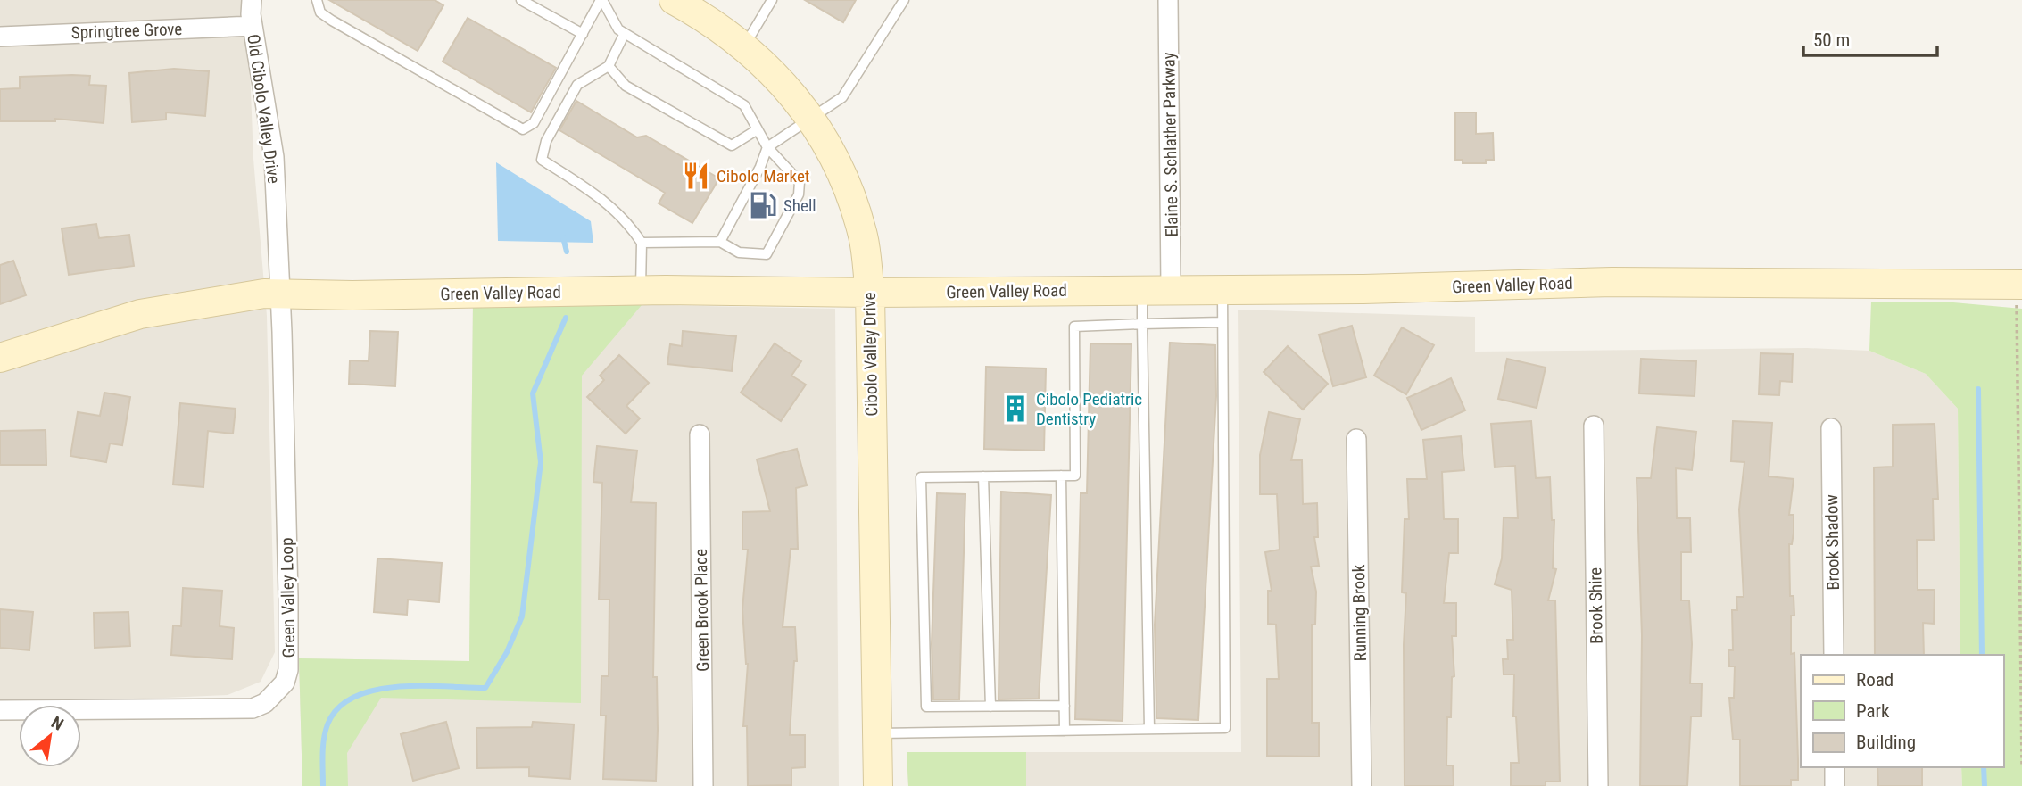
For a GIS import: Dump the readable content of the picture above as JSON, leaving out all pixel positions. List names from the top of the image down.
{
  "streets": {
    "street": [
      "Springtree Grove",
      "Old Cibolo Valley Drive",
      "Elaine S. Schlather Parkway",
      "Green Valley Road",
      "Cibolo Valley Drive",
      "Brook Shadow",
      "Green Valley Loop",
      "Brook Shire",
      "Green Brook Place",
      "Running Brook"
    ]
  },
  "crossings": [
    ["Springtree Grove", "Old Cibolo Valley Drive"],
    ["Old Cibolo Valley Drive", "Green Valley Road"],
    ["Old Cibolo Valley Drive", "Green Valley Loop"],
    ["Elaine S. Schlather Parkway", "Green Valley Road"],
    ["Green Valley Road", "Cibolo Valley Drive"],
    ["Green Valley Road", "Green Valley Loop"]
  ],
  "places": {
    "restaurant": ["Cibolo Market"],
    "fuel station": ["Shell"],
    "building": ["Cibolo Pediatric Dentistry"]
  },
  "legend": ["Road", "Park", "Building"],
  "scale_bar": "50 m",
  "north": "top right"
}
